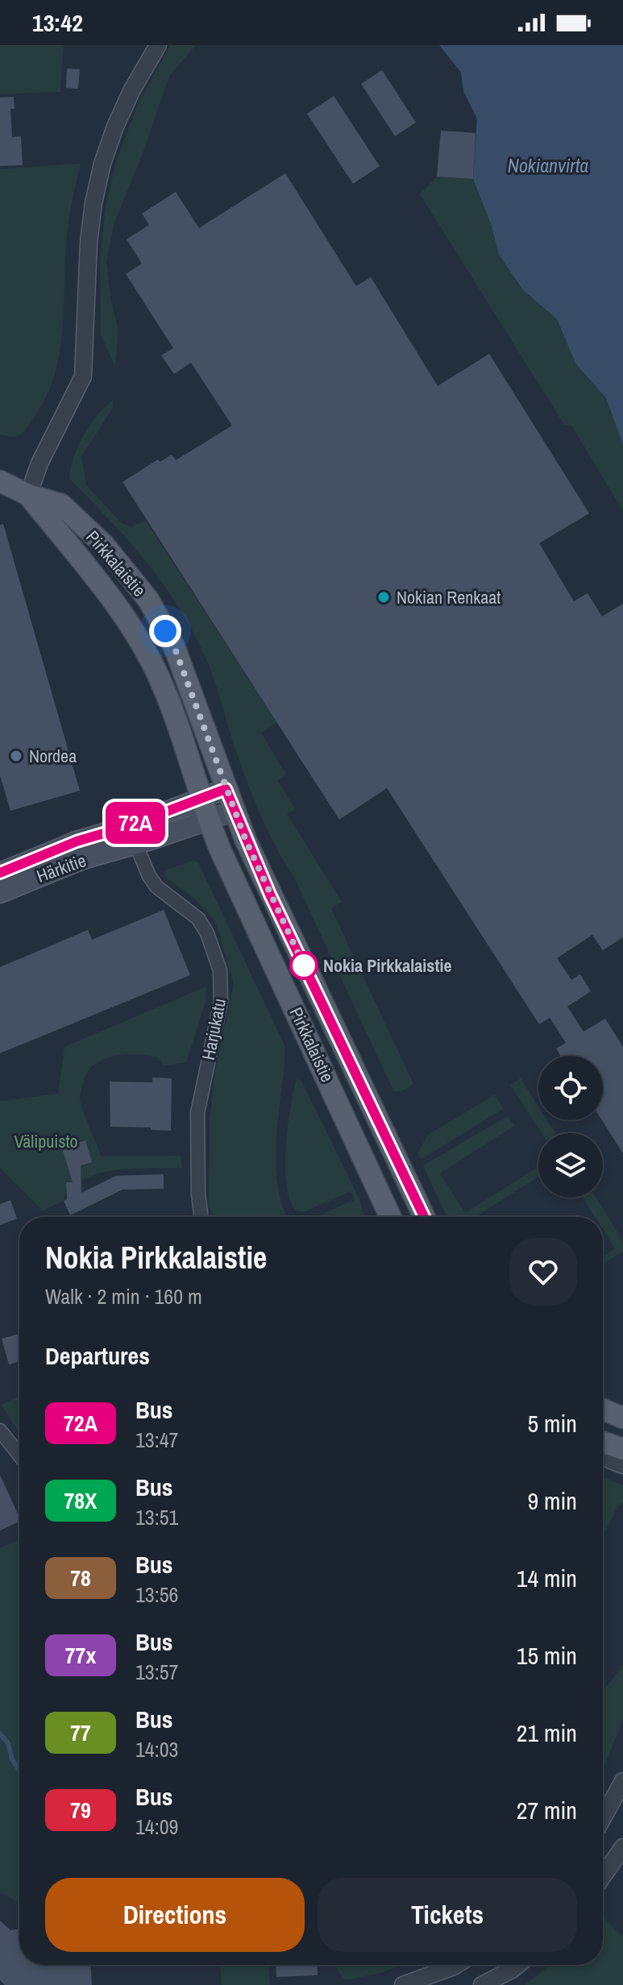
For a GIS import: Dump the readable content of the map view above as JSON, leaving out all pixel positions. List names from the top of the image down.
{
  "streets": {
    "main road": ["Pirkkalaistie", "Härkitie"],
    "street": ["Harjukatu"]
  },
  "crossings": [
    ["Pirkkalaistie", "Härkitie"],
    ["Härkitie", "Harjukatu"]
  ],
  "water": ["Nokianvirta"],
  "parks": ["Välipuisto"],
  "places": ["Nokian Renkaat", "Nordea", "Nokia Pirkkalaistie"],
  "lines": ["bus line 72A"],
  "page": {
    "status": "13:42",
    "on_map": "72A",
    "heading": [
      ["Nokia Pirkkalaistie", "Walk · 2 min · 160 m"],
      "Departures"
    ],
    "list": [
      {
        "mark": "72A",
        "name": "Bus",
        "note": "13:47",
        "value": "5 min"
      },
      {
        "mark": "78X",
        "name": "Bus",
        "note": "13:51",
        "value": "9 min"
      },
      {
        "mark": "78",
        "name": "Bus",
        "note": "13:56",
        "value": "14 min"
      },
      {
        "mark": "77x",
        "name": "Bus",
        "note": "13:57",
        "value": "15 min"
      },
      {
        "mark": "77",
        "name": "Bus",
        "note": "14:03",
        "value": "21 min"
      },
      {
        "mark": "79",
        "name": "Bus",
        "note": "14:09",
        "value": "27 min"
      }
    ],
    "buttons": ["Directions", "Tickets"]
  }
}
